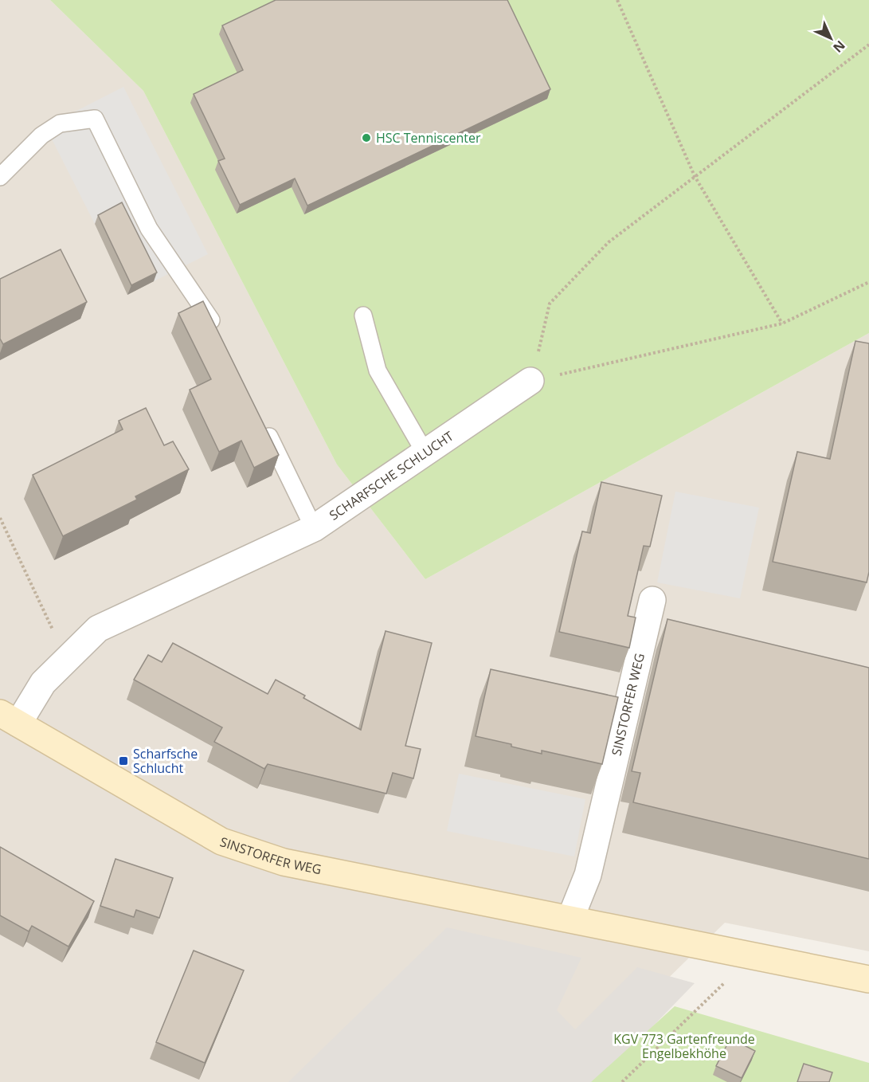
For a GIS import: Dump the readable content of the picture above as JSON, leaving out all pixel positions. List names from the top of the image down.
{
  "streets": {
    "street": ["SCHARFSCHE SCHLUCHT", "SINSTORFER WEG"]
  },
  "crossings": [
    ["SCHARFSCHE SCHLUCHT", "SINSTORFER WEG"]
  ],
  "parks": ["KGV 773 Gartenfreunde Engelbekhöhe"],
  "places": {
    "other": ["HSC Tenniscenter"],
    "transit": ["Scharfsche Schlucht"]
  },
  "north": "bottom right"
}
